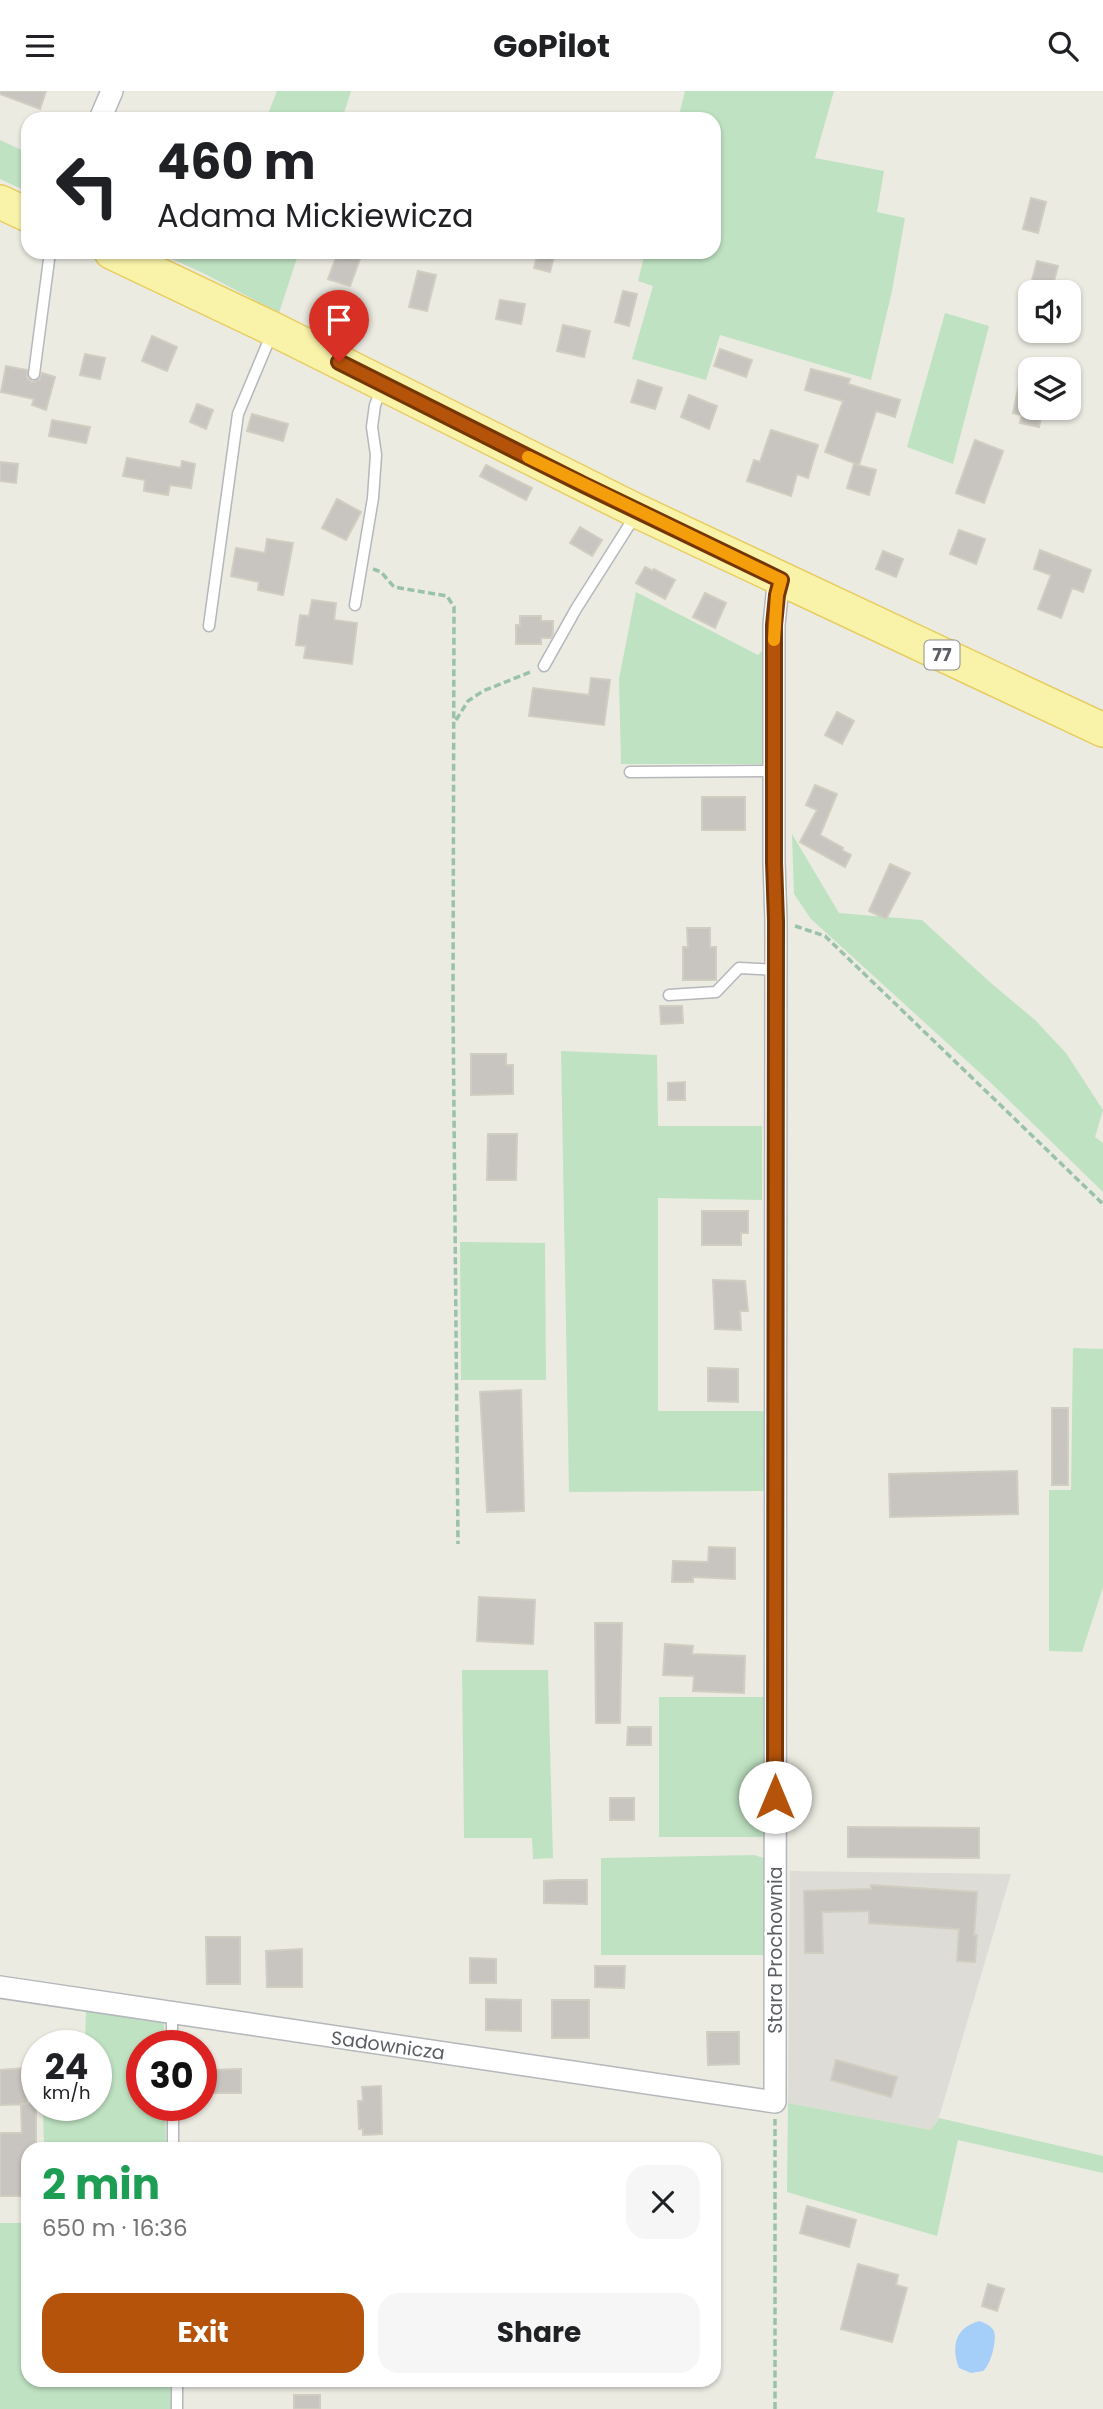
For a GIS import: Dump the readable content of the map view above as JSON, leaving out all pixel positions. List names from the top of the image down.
{
  "streets": {
    "main road": ["77"],
    "street": ["Stara Prochownia", "Sadownicza"]
  },
  "crossings": [
    ["77", "Stara Prochownia"],
    ["Stara Prochownia", "Sadownicza"]
  ],
  "page": {
    "header": "GoPilot",
    "turn": ["460 m", "Adama Mickiewicza"],
    "speed": "24 km/h",
    "limit": "30",
    "heading": ["2 min", "650 m · 16:36"],
    "buttons": ["Exit", "Share"]
  }
}
